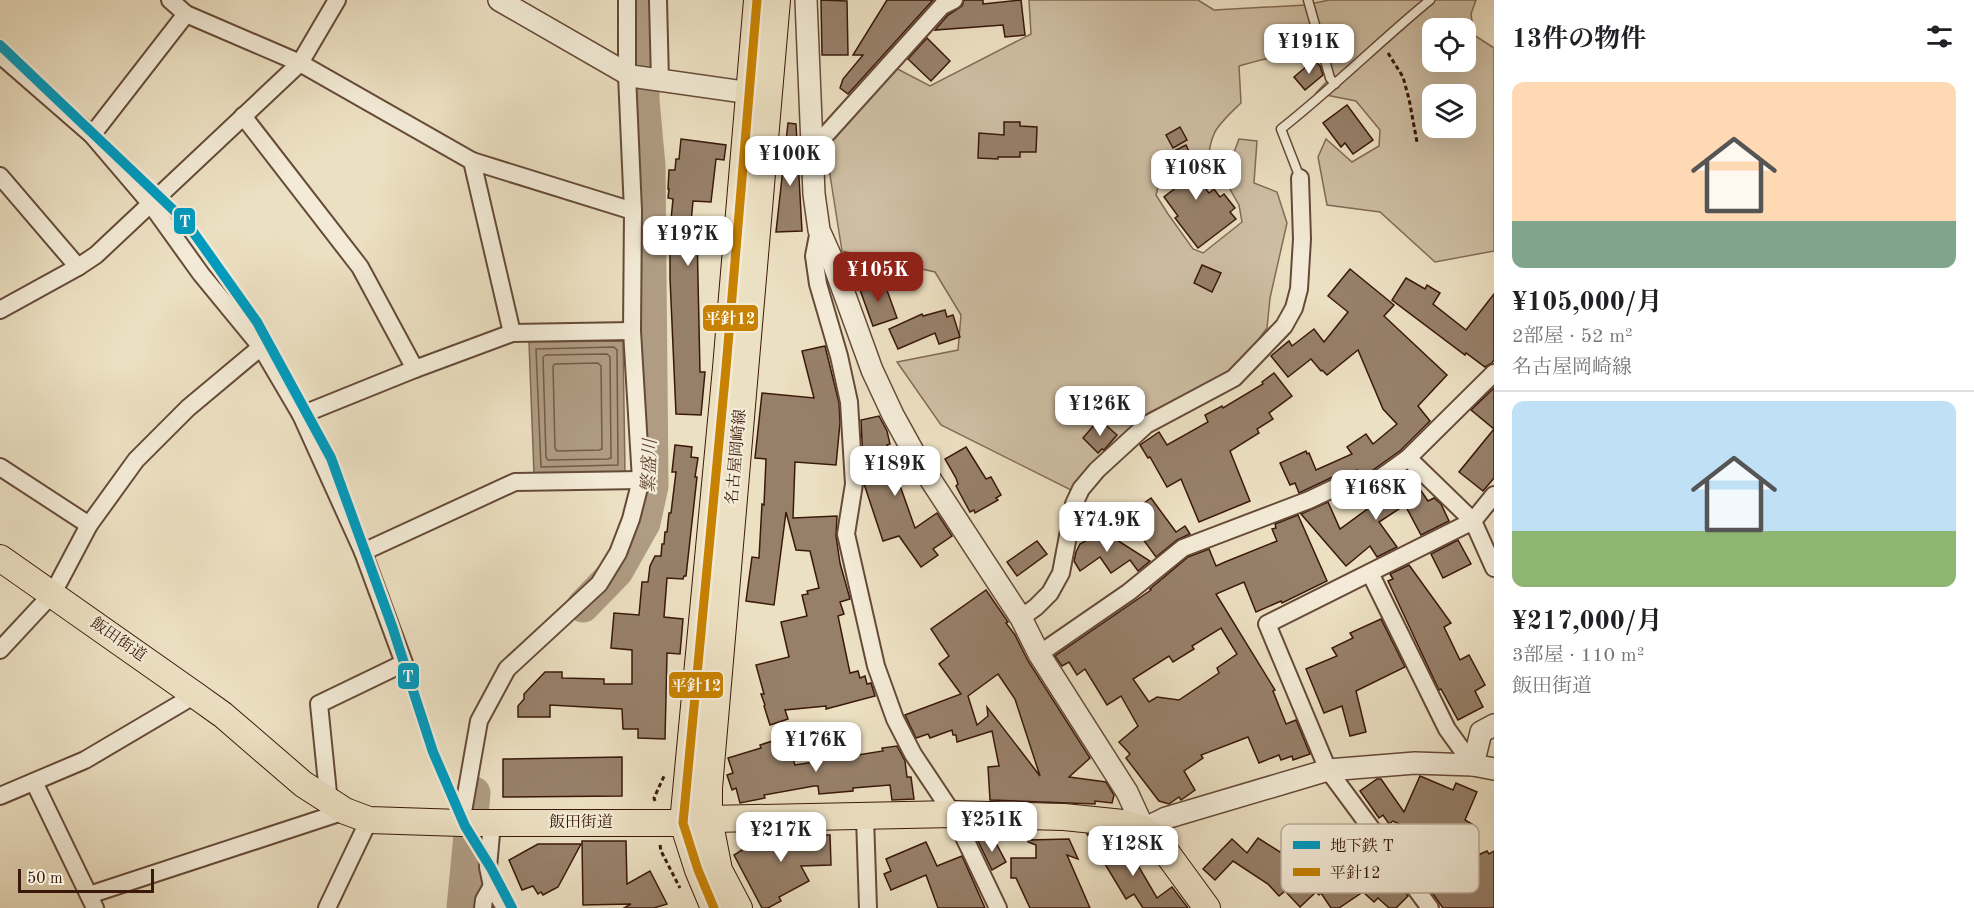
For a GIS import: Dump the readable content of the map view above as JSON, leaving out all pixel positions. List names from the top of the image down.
{
  "streets": {
    "main road": ["名古屋岡崎線", "飯田街道"]
  },
  "crossings": [
    ["名古屋岡崎線", "飯田街道"]
  ],
  "water": ["繁盛川"],
  "lines": ["transit line 平針12", "metro line T"],
  "legend": ["地下鉄 T", "平針12"],
  "scale_bar": "50 m",
  "page": {
    "heading": "13件の物件",
    "price": [
      "¥191K",
      "¥100K",
      "¥108K",
      "¥197K",
      "¥105K",
      "¥126K",
      "¥189K",
      "¥168K",
      "¥74.9K",
      "¥176K",
      "¥251K",
      "¥217K",
      "¥128K"
    ],
    "list": [
      {
        "name": "¥105,000/月",
        "note": "2部屋 · 52 m² · 名古屋岡崎線"
      },
      {
        "name": "¥217,000/月",
        "note": "3部屋 · 110 m² · 飯田街道"
      }
    ],
    "scale": "50 m"
  }
}
